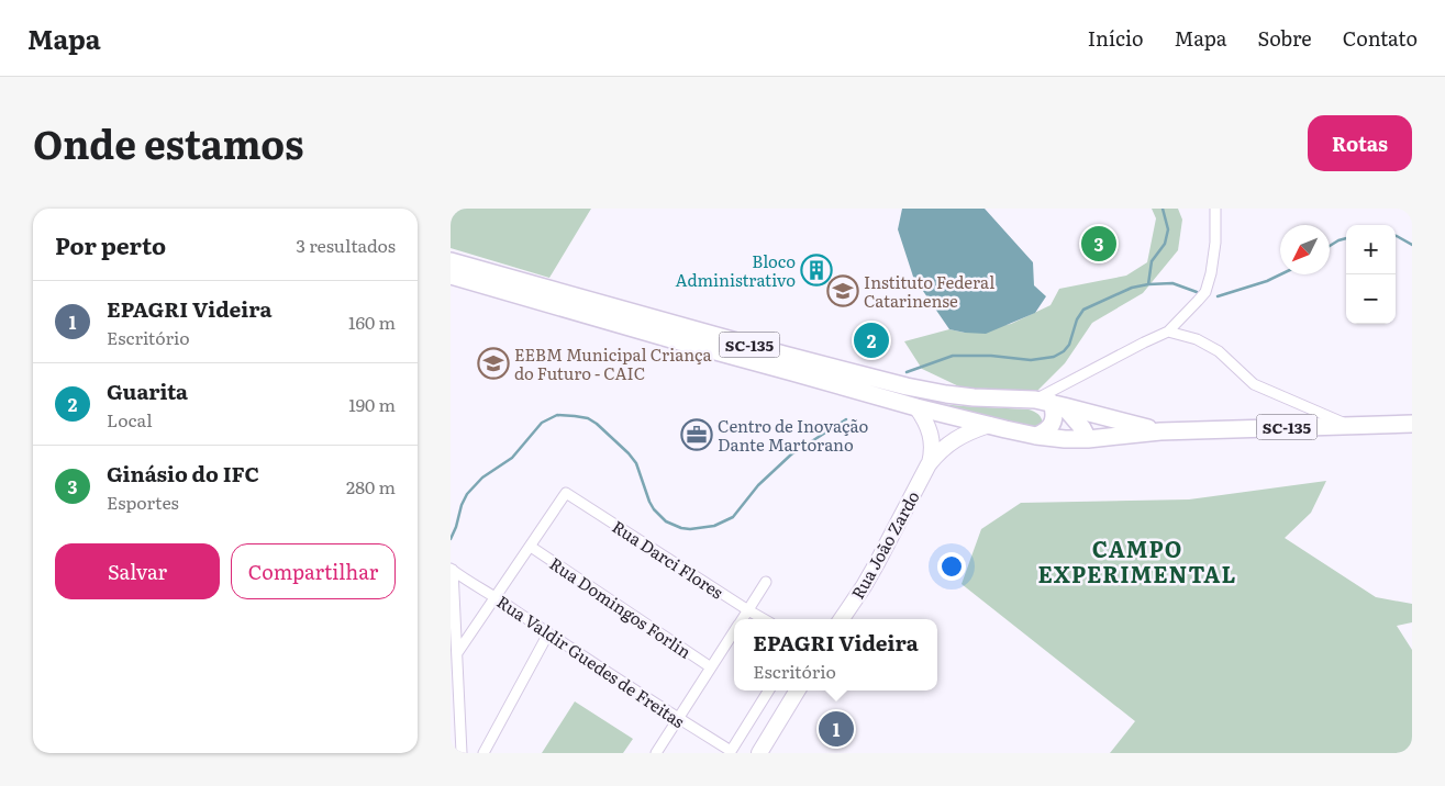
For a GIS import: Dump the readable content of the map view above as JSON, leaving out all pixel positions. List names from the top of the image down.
{
  "streets": {
    "main road": ["SC-135", "Rua João Zardo"],
    "street": ["Rua Darci Flores", "Rua Domingos Forlin", "Rua Valdir Guedes de Freitas"]
  },
  "crossings": [
    ["SC-135", "Rua João Zardo"],
    ["Rua Darci Flores", "Rua Domingos Forlin"]
  ],
  "districts": ["CAMPO EXPERIMENTAL"],
  "places": {
    "building": ["Bloco Administrativo"],
    "school or university": ["Instituto Federal Catarinense", "EEBM Municipal Criança do Futuro - CAIC"],
    "office": ["Centro de Inovação Dante Martorano"]
  },
  "north": "bottom left",
  "page": {
    "header": "Mapa",
    "nav": [
      "Início",
      "Mapa",
      "Sobre",
      "Contato"
    ],
    "title": "Onde estamos",
    "buttons": [
      "Rotas",
      ["Salvar", "Compartilhar"]
    ],
    "heading": ["Por perto", "3 resultados"],
    "pins": ["3", "2", "1"],
    "map_buttons": ["+", "−"],
    "list": [
      {
        "mark": "1",
        "name": "EPAGRI Videira",
        "note": "Escritório",
        "value": "160 m"
      },
      {
        "mark": "2",
        "name": "Guarita",
        "note": "Local",
        "value": "190 m"
      },
      {
        "mark": "3",
        "name": "Ginásio do IFC",
        "note": "Esportes",
        "value": "280 m"
      }
    ],
    "popup": ["EPAGRI Videira", "Escritório"]
  }
}
